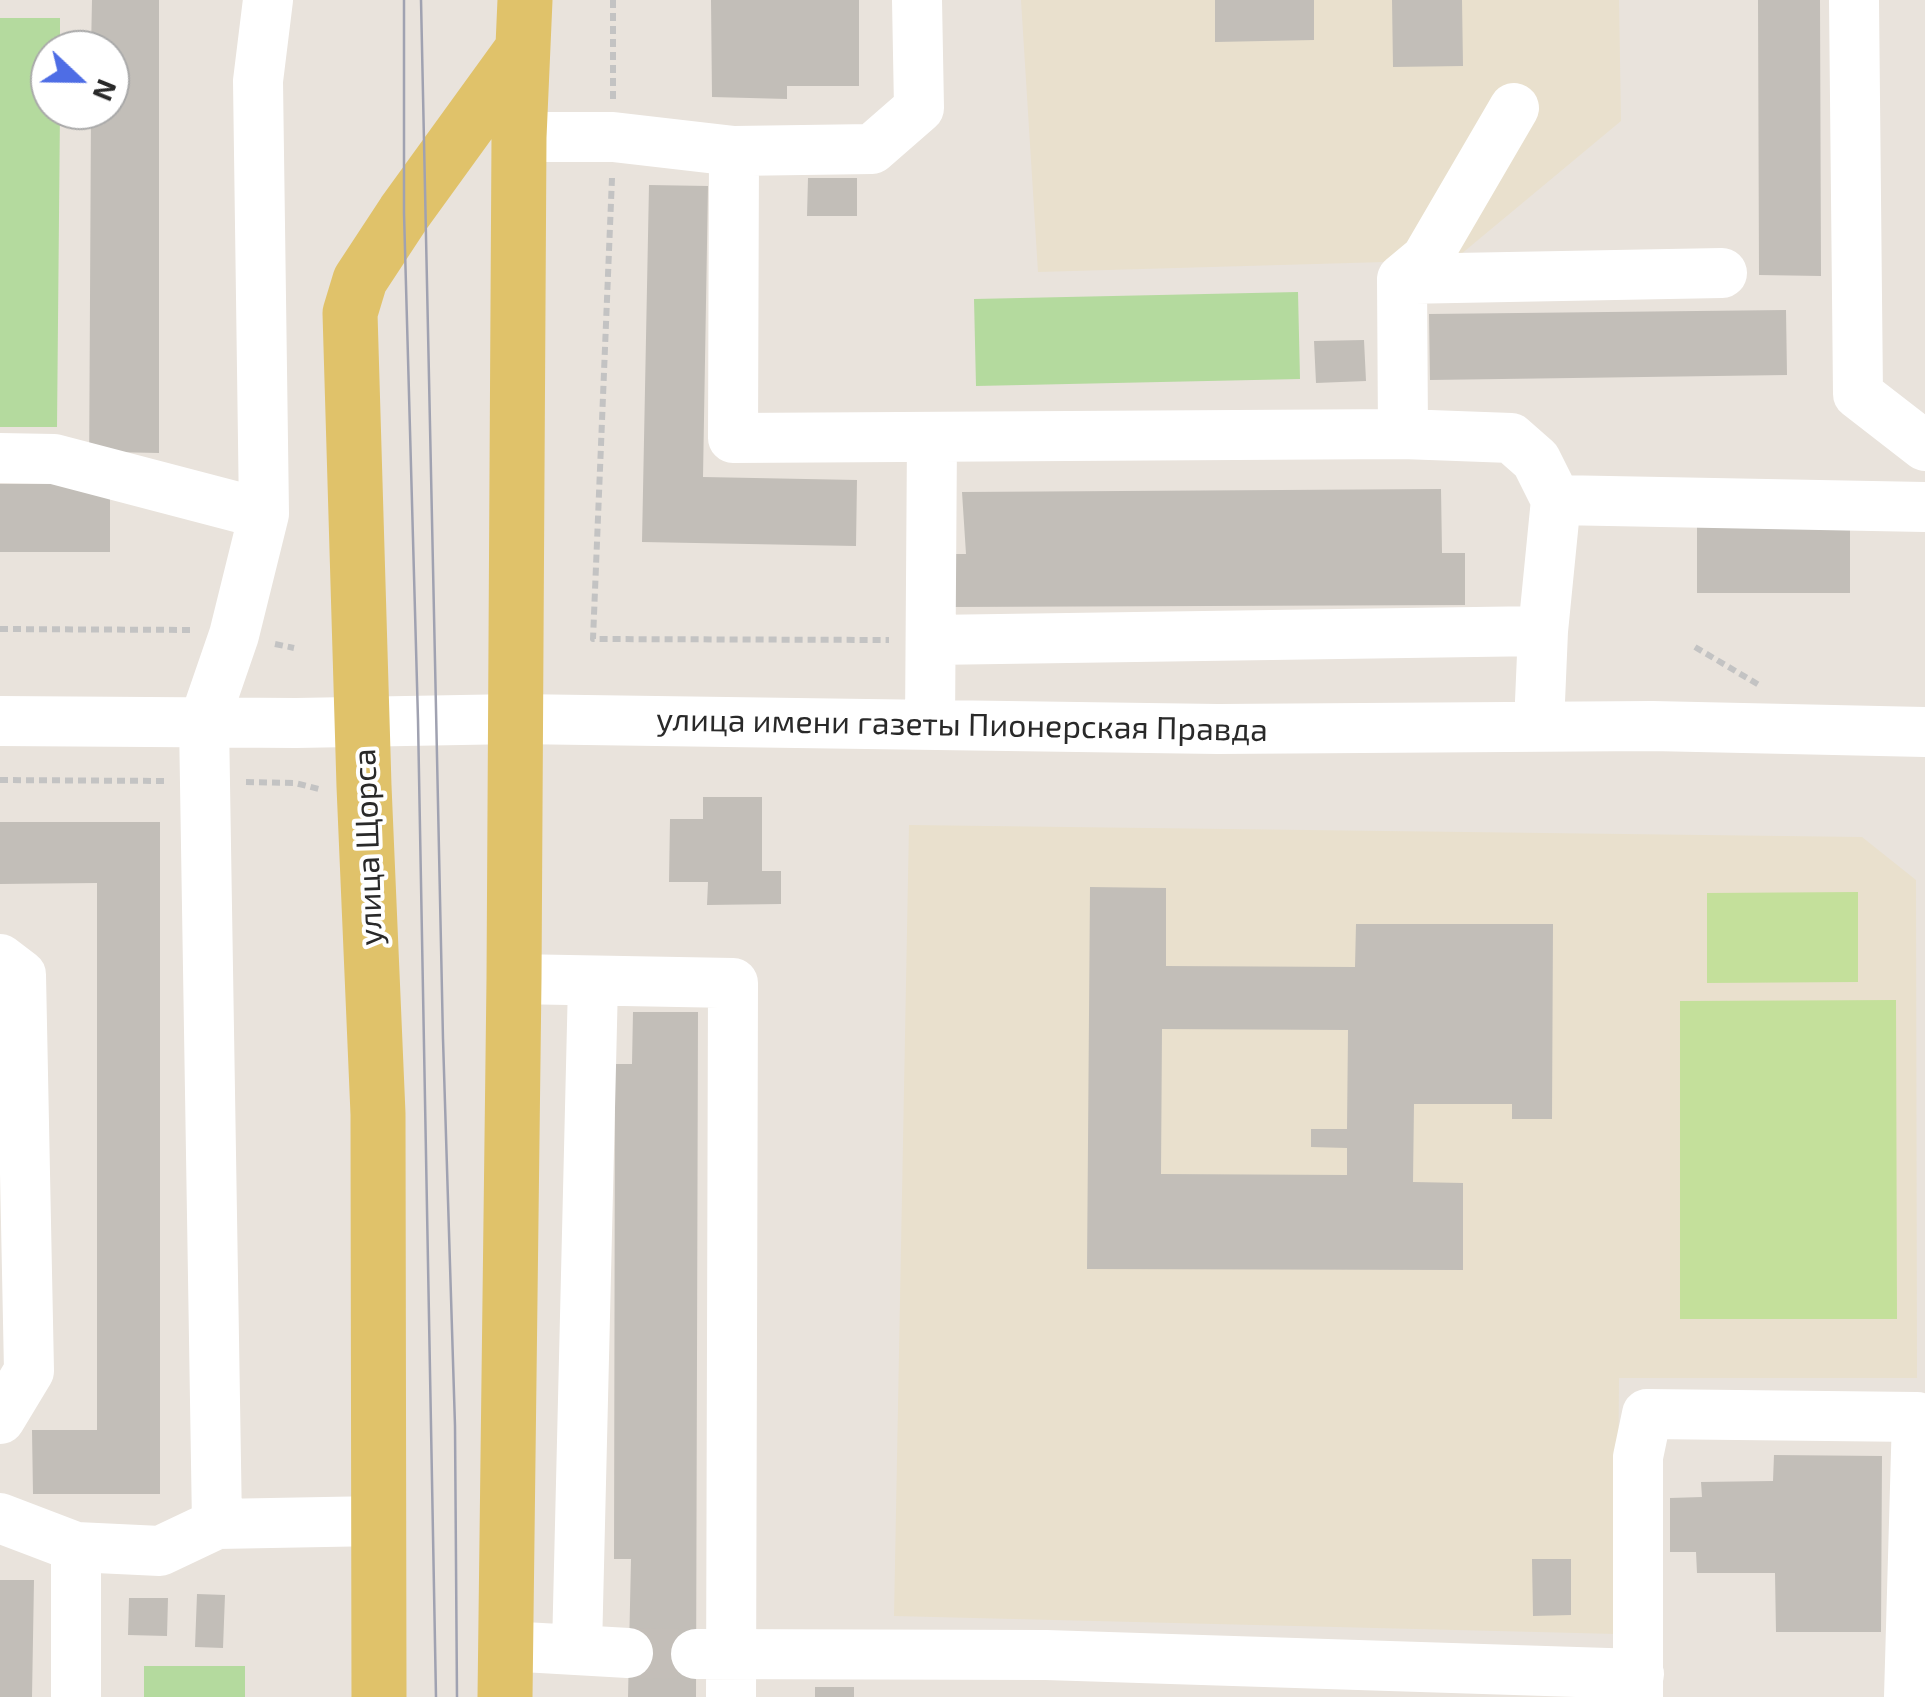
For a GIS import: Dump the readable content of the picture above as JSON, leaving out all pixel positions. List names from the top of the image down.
{
  "streets": {
    "main road": ["улица Щорса"],
    "street": ["улица имени газеты Пионерская Правда"]
  },
  "crossings": [
    ["улица имени газеты Пионерская Правда", "улица Щорса"]
  ],
  "north": "right"
}
